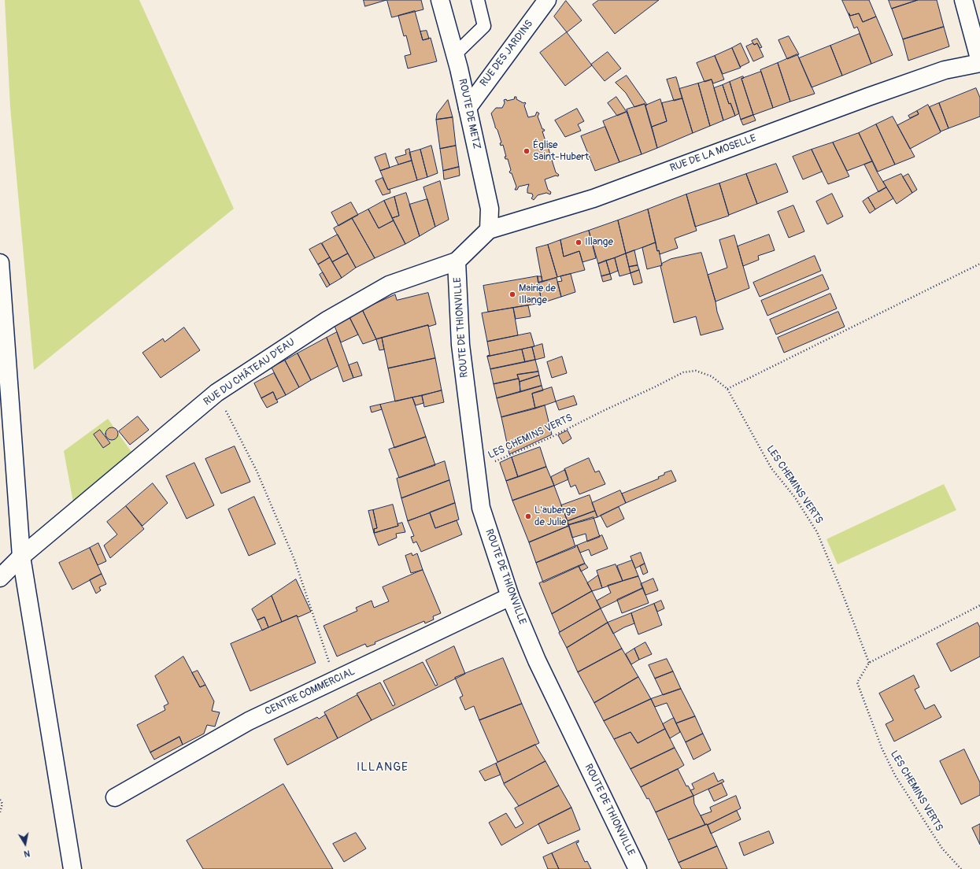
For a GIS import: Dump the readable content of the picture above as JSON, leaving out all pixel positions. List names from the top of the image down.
{
  "streets": {
    "street": [
      "RUE DES JARDINS",
      "ROUTE DE METZ",
      "RUE DE LA MOSELLE",
      "ROUTE DE THIONVILLE",
      "RUE DU CHÂTEAU D'EAU",
      "CENTRE COMMERCIAL"
    ],
    "path": ["LES CHEMINS VERTS"]
  },
  "crossings": [
    ["RUE DES JARDINS", "ROUTE DE METZ"],
    ["ROUTE DE METZ", "RUE DE LA MOSELLE"],
    ["RUE DE LA MOSELLE", "ROUTE DE THIONVILLE"],
    ["RUE DE LA MOSELLE", "RUE DU CHÂTEAU D'EAU"],
    ["ROUTE DE THIONVILLE", "RUE DU CHÂTEAU D'EAU"],
    ["ROUTE DE THIONVILLE", "LES CHEMINS VERTS"],
    ["ROUTE DE THIONVILLE", "CENTRE COMMERCIAL"]
  ],
  "districts": ["ILLANGE"],
  "places": [
    "Église Saint-Hubert",
    "Illange",
    "Mairie de Illange",
    "L'auberge de Julie"
  ],
  "north": "bottom"
}
